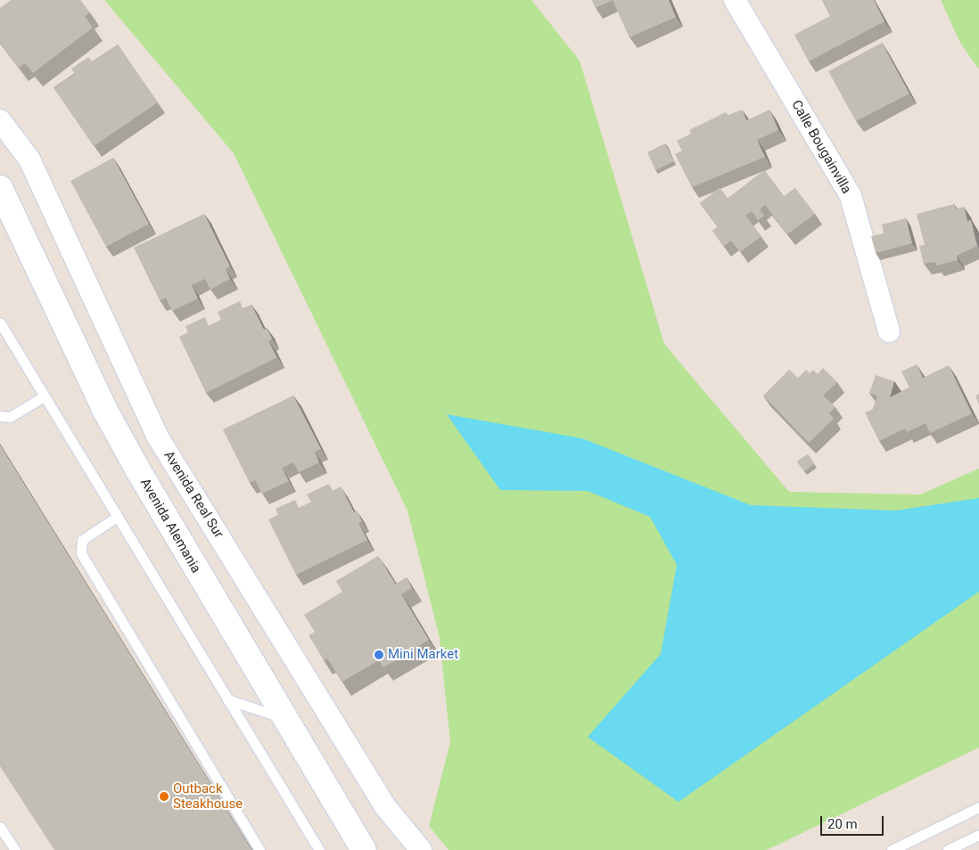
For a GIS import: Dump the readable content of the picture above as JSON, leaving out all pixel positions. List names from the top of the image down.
{
  "streets": {
    "street": ["Calle Bougainvilla", "Avenida Real Sur", "Avenida Alemania"]
  },
  "places": ["Mini Market", "Outback Steakhouse"],
  "scale_bar": "20 m"
}
